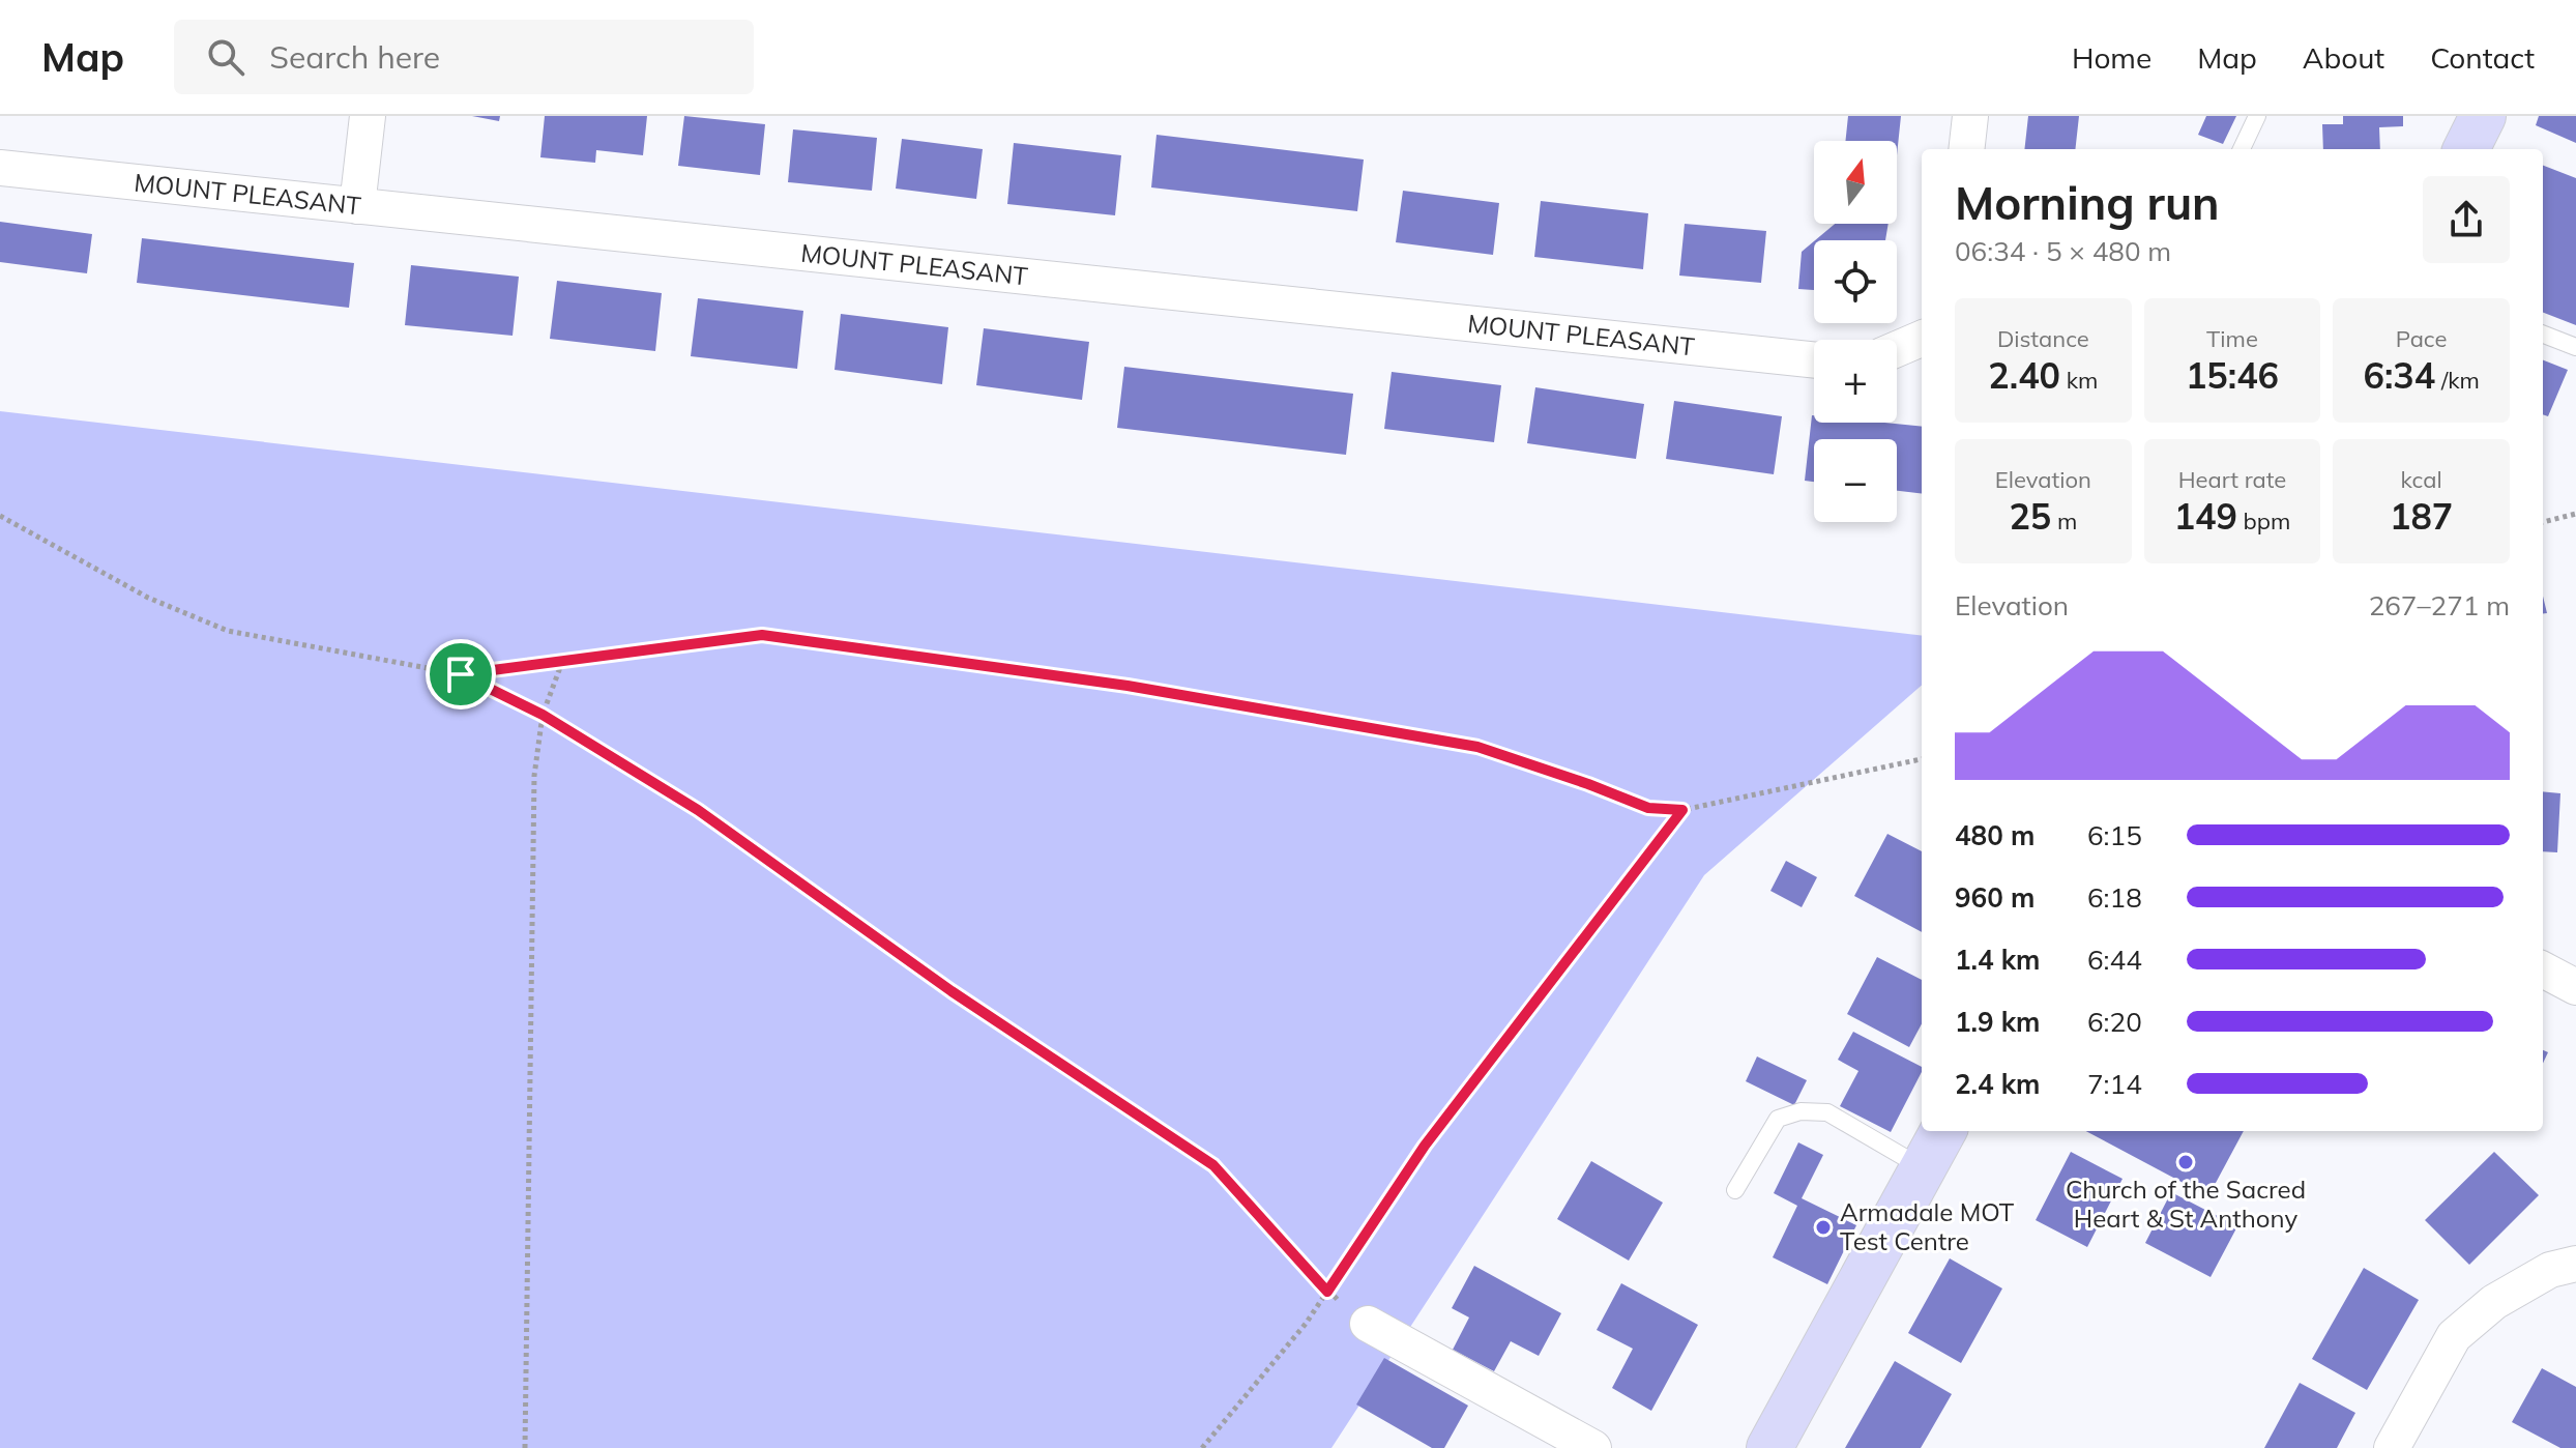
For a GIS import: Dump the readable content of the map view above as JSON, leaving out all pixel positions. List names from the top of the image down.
{
  "streets": {
    "street": ["MOUNT PLEASANT"]
  },
  "places": ["Church of the Sacred Heart & St Anthony", "Armadale MOT Test Centre"],
  "north": "top",
  "page": {
    "header": "Map",
    "search": "Search here",
    "nav": [
      "Home",
      "Map",
      "About",
      "Contact"
    ],
    "map_buttons": ["+", "−"],
    "heading": ["Morning run", "06:34 · 5 × 480 m"],
    "stats": [
      ["Distance", "2.40 km"],
      ["Time", "15:46"],
      ["Pace", "6:34 /km"],
      ["Elevation", "25 m"],
      ["Heart rate", "149 bpm"],
      ["kcal", "187"]
    ],
    "chart": ["Elevation", "267–271 m"],
    "list": [
      {
        "name": "480 m",
        "note": "6:15"
      },
      {
        "name": "960 m",
        "note": "6:18"
      },
      {
        "name": "1.4 km",
        "note": "6:44"
      },
      {
        "name": "1.9 km",
        "note": "6:20"
      },
      {
        "name": "2.4 km",
        "note": "7:14"
      }
    ]
  }
}
